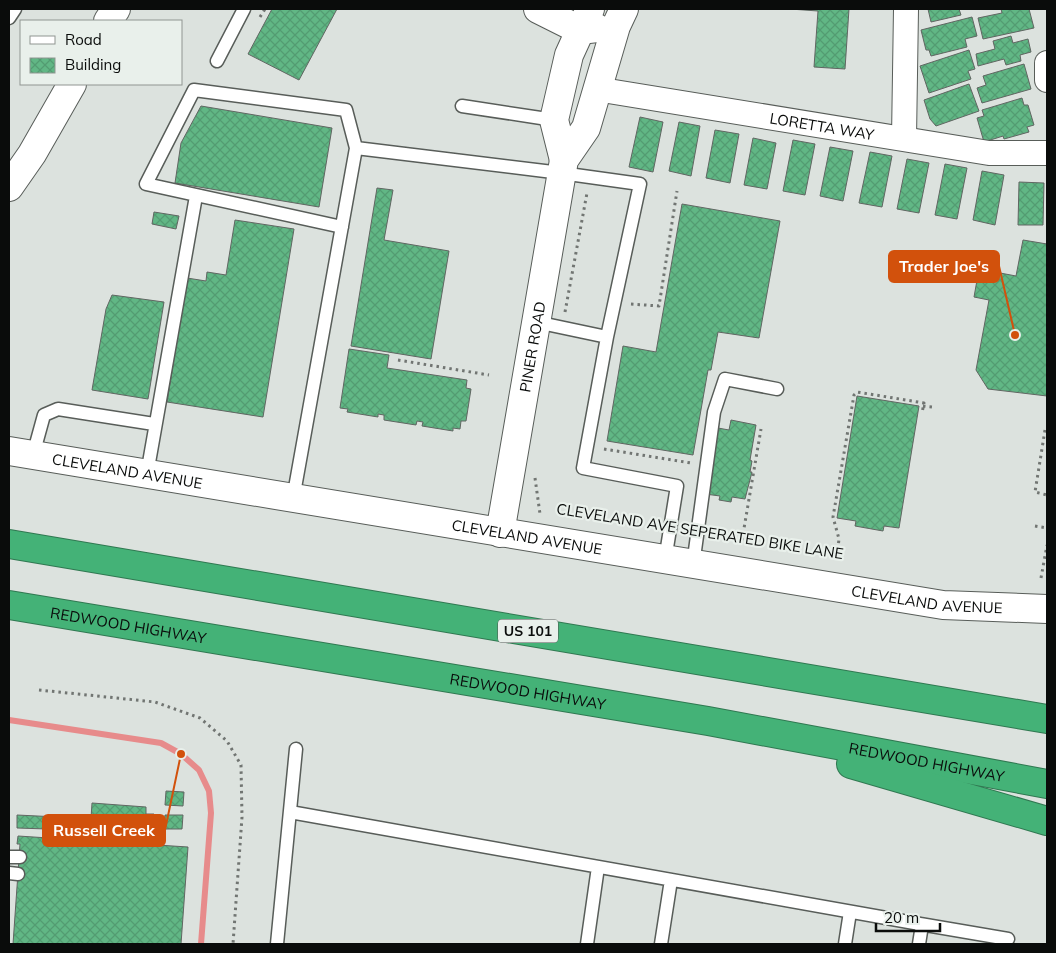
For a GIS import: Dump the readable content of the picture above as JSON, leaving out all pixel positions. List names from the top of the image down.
{
  "streets": {
    "highway": ["REDWOOD HIGHWAY", "US 101"],
    "main road": ["PINER ROAD", "CLEVELAND AVENUE"],
    "street": ["LORETTA WAY"],
    "path": ["CLEVELAND AVE SEPERATED BIKE LANE"]
  },
  "crossings": [
    ["LORETTA WAY", "PINER ROAD"],
    ["PINER ROAD", "CLEVELAND AVENUE"]
  ],
  "places": ["Trader Joe's", "Russell Creek"],
  "legend": ["Road", "Building"],
  "scale_bar": "20 m"
}
